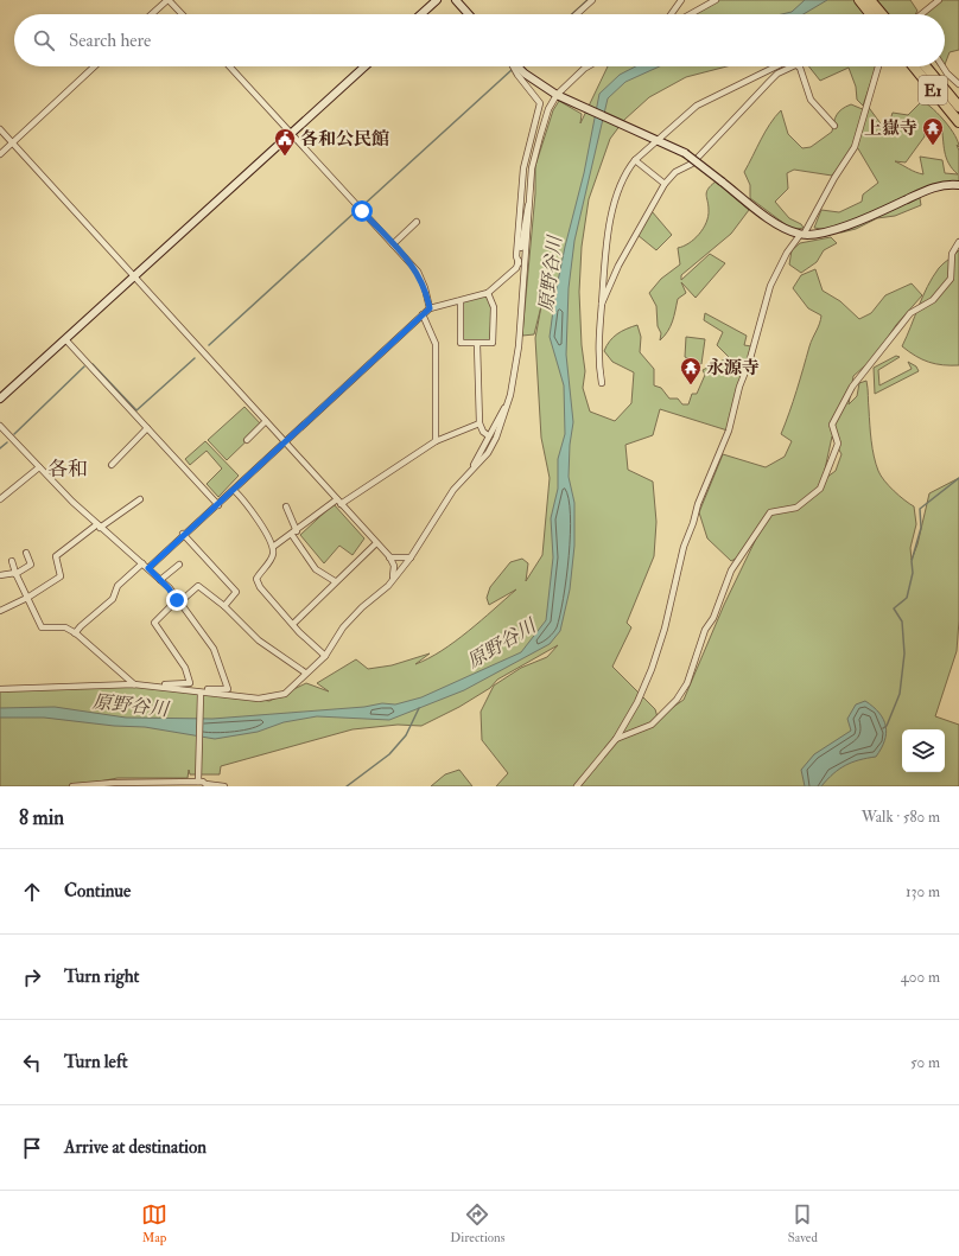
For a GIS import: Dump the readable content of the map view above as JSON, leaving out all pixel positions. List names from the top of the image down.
{
  "streets": {
    "highway": ["E1"]
  },
  "districts": ["各和"],
  "water": ["原野谷川"],
  "places": {
    "temple": ["上嶽寺", "永源寺"],
    "public building": ["各和公民館"]
  },
  "page": {
    "search": "Search here",
    "heading": ["8 min", "Walk · 580 m"],
    "list": [
      ["Continue", "130 m"],
      ["Turn right", "400 m"],
      ["Turn left", "50 m"],
      "Arrive at destination"
    ],
    "nav": ["Map", "Directions", "Saved"]
  }
}
